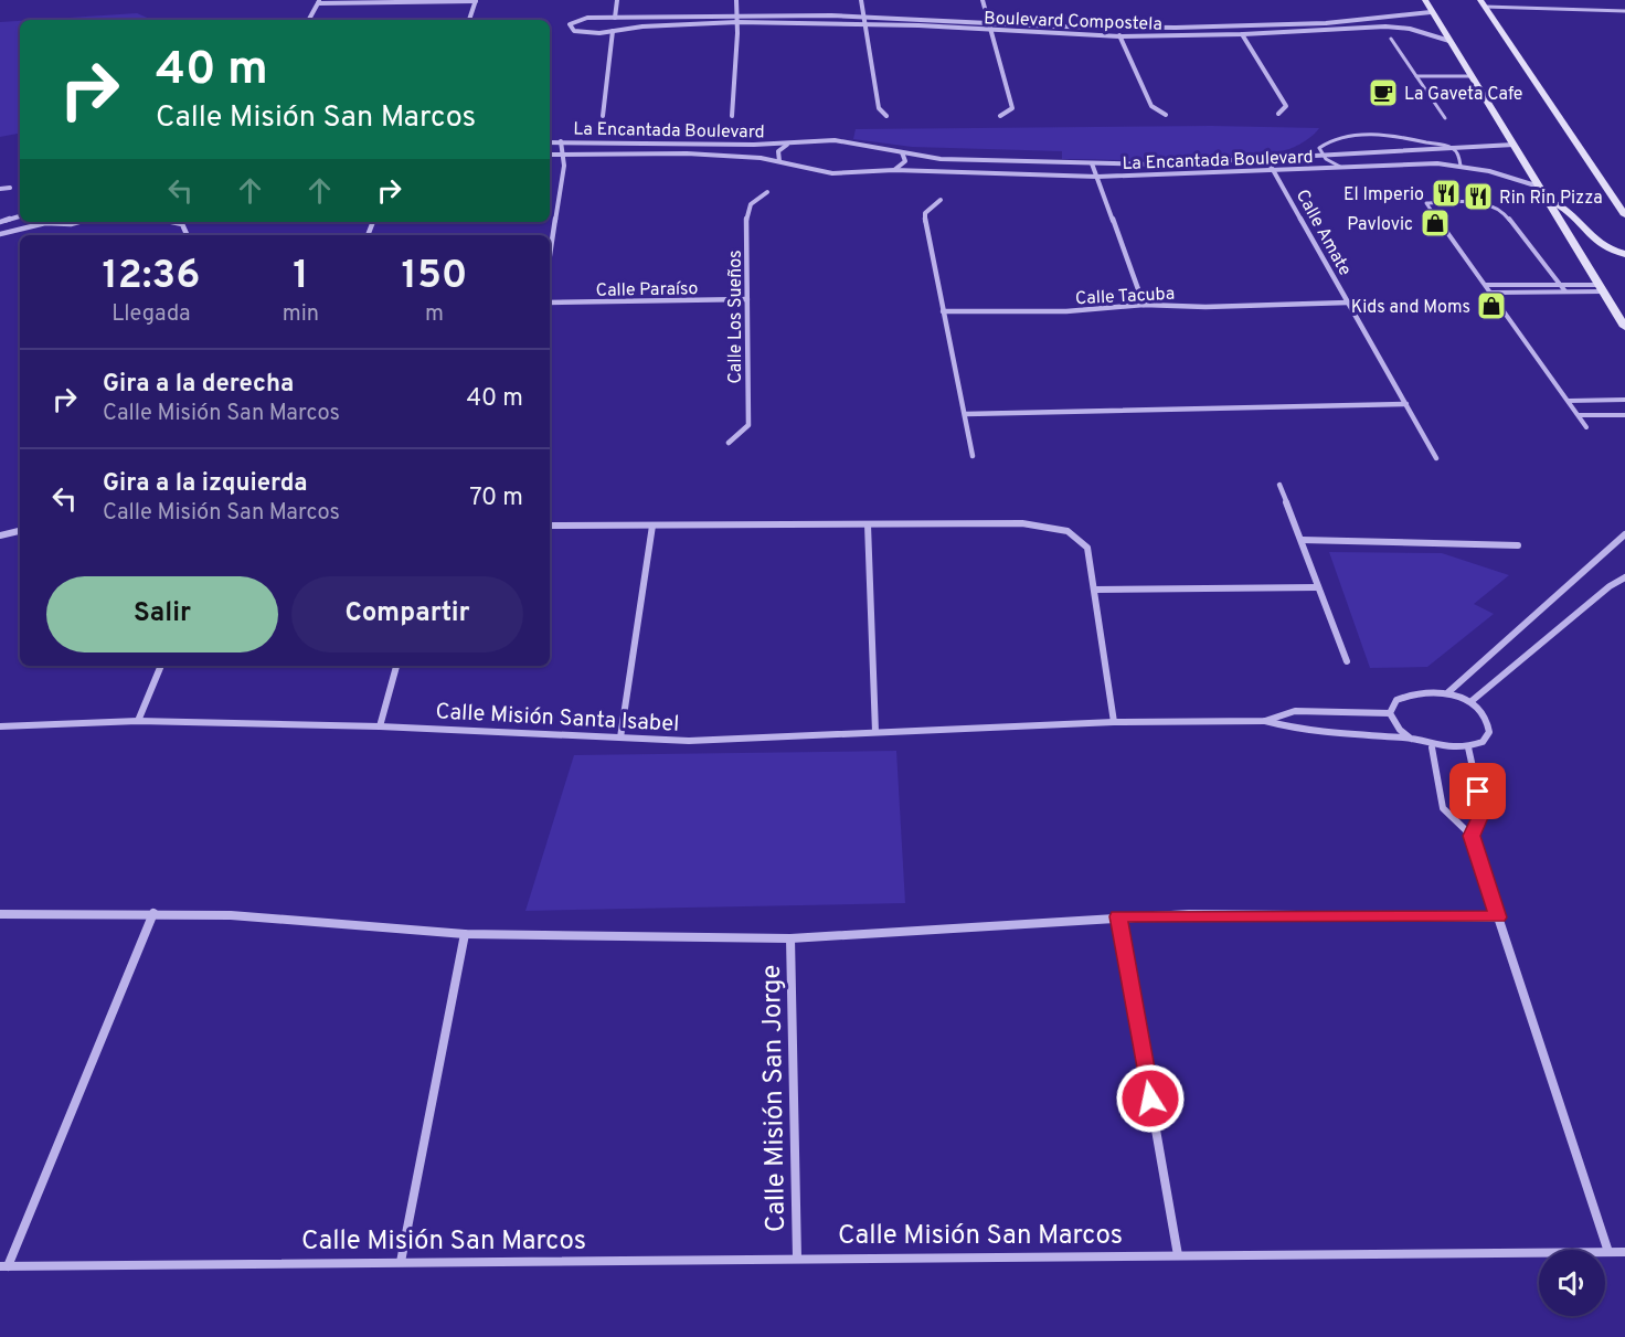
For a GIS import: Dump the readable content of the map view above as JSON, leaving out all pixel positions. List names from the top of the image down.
{
  "streets": {
    "street": [
      "Boulevard Compostela",
      "La Encantada Boulevard",
      "Calle Amate",
      "Calle Paraíso",
      "Calle Tacuba",
      "Calle Los Sueños",
      "Calle Misión Santa Isabel",
      "Calle Misión San Jorge",
      "Calle Misión San Marcos"
    ]
  },
  "crossings": [
    ["La Encantada Boulevard", "Calle Amate"],
    ["Calle Amate", "Calle Tacuba"],
    ["Calle Paraíso", "Calle Los Sueños"],
    ["Calle Misión San Jorge", "Calle Misión San Marcos"]
  ],
  "places": {
    "cafe": ["La Gaveta Cafe"],
    "restaurant": ["El Imperio", "Rin Rin Pizza"],
    "shop": ["Pavlovic", "Kids and Moms"]
  },
  "page": {
    "turn": ["40 m", "Calle Misión San Marcos"],
    "eta": [
      "12:36",
      "Llegada",
      "1",
      "min",
      "150",
      "m"
    ],
    "list": [
      {
        "name": "Gira a la derecha",
        "note": "Calle Misión San Marcos",
        "value": "40 m"
      },
      {
        "name": "Gira a la izquierda",
        "note": "Calle Misión San Marcos",
        "value": "70 m"
      }
    ],
    "buttons": ["Salir", "Compartir"]
  }
}
